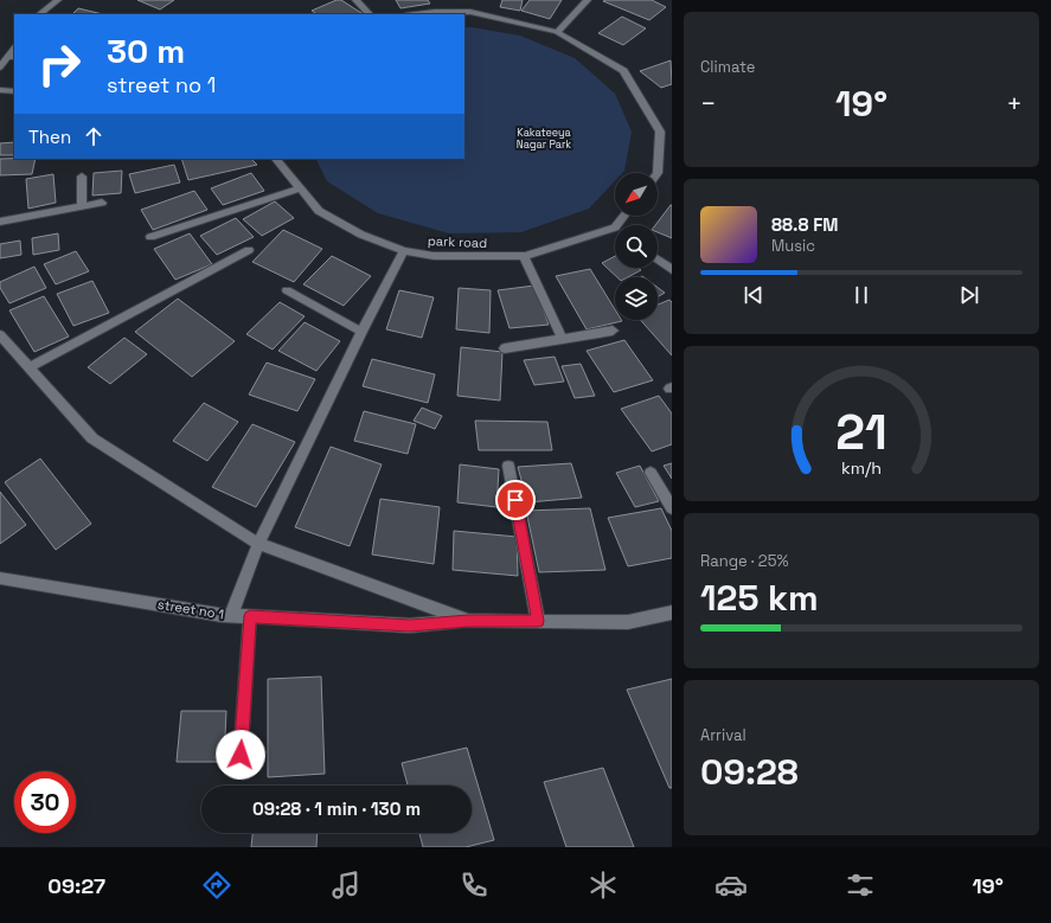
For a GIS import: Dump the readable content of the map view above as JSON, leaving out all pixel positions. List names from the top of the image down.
{
  "streets": {
    "street": ["park road", "street no 1"]
  },
  "parks": ["Kakateeya Nagar Park"],
  "north": "bottom left",
  "page": {
    "tile": [
      "Climate",
      ["Range · 25%", "125 km"],
      ["Arrival", "09:28"]
    ],
    "turn": ["30 m", "street no 1"],
    "heat": ["−", "19°", "+"],
    "then": "Then",
    "song": ["88.8 FM", "Music"],
    "limit": "30",
    "trip": "09:28 · 1 min · 130 m",
    "tabs": ["09:27", "19°"],
    "gauge": ["21", "km/h"]
  }
}
